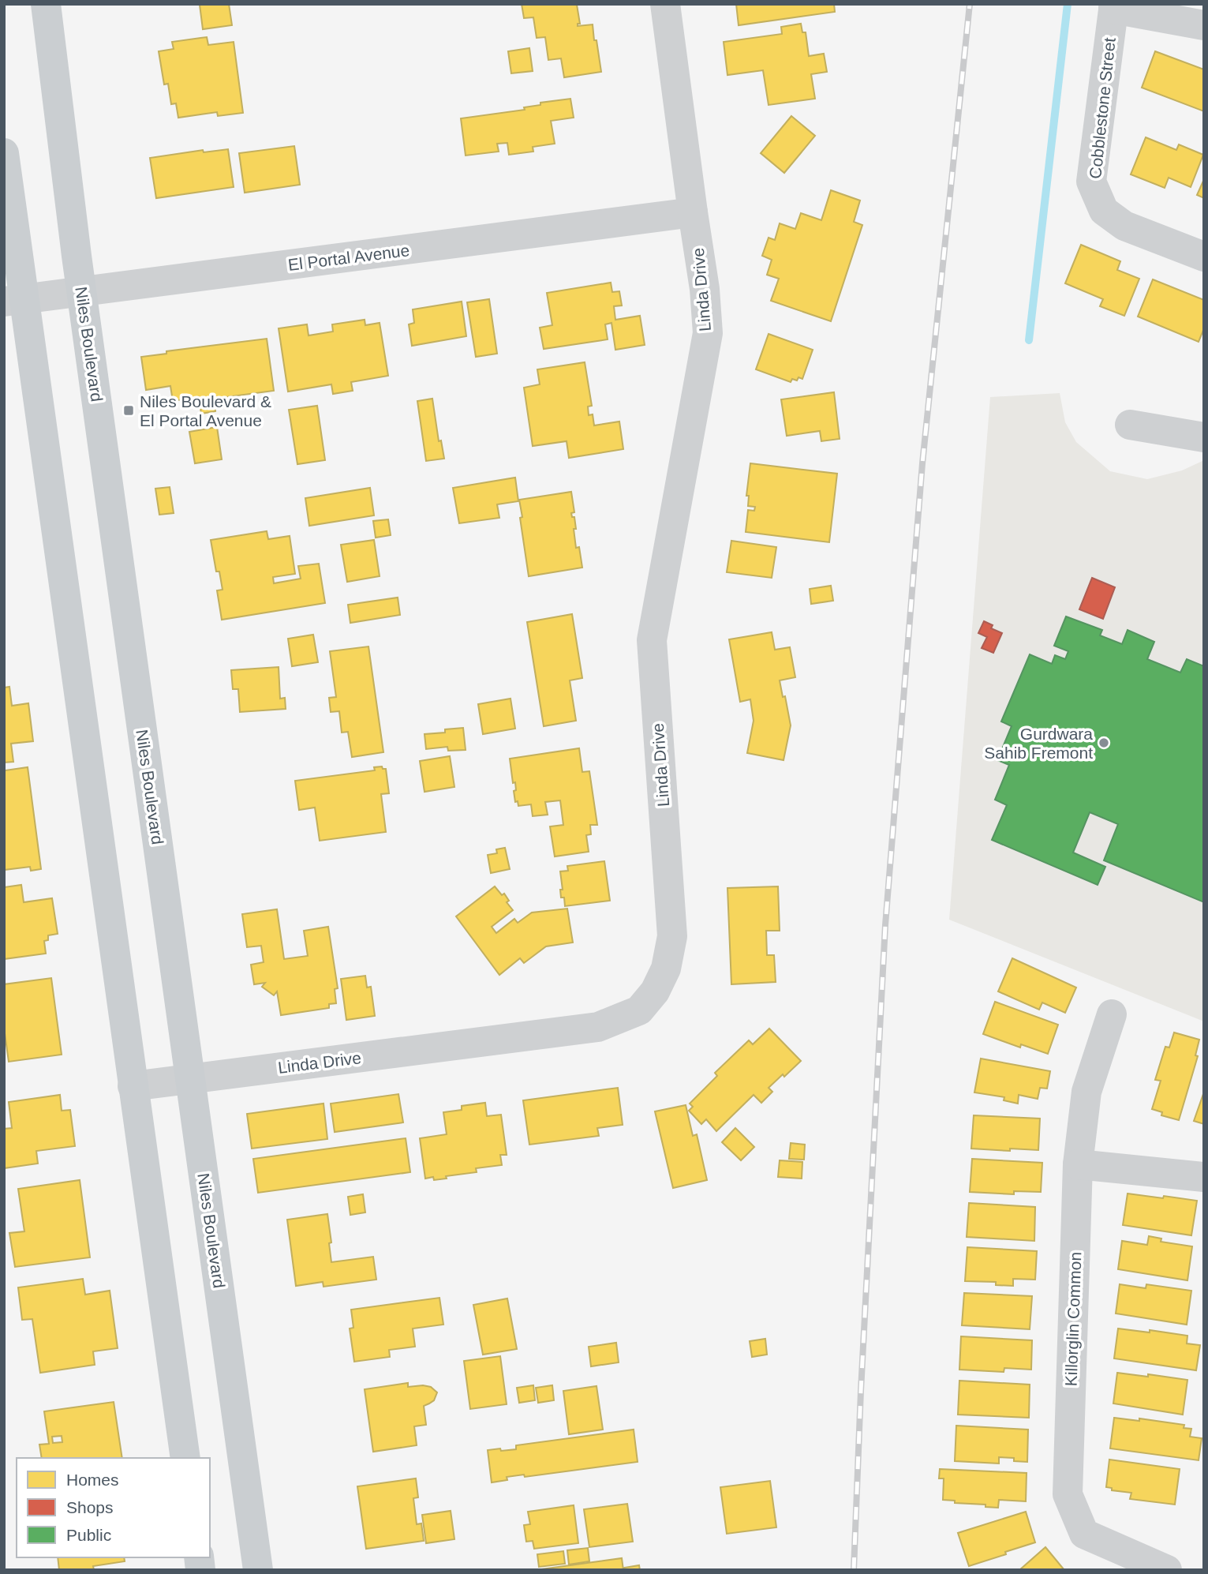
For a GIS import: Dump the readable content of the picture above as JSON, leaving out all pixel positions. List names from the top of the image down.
{
  "streets": {
    "main road": ["Niles Boulevard"],
    "street": [
      "Cobblestone Street",
      "El Portal Avenue",
      "Linda Drive",
      "Killorglin Common"
    ]
  },
  "crossings": [
    ["El Portal Avenue", "Linda Drive"],
    ["El Portal Avenue", "Niles Boulevard"],
    ["Linda Drive", "Niles Boulevard"]
  ],
  "places": {
    "transit": ["Niles Boulevard & El Portal Avenue"],
    "other": ["Gurdwara Sahib Fremont"]
  },
  "legend": ["Homes", "Shops", "Public"]
}
